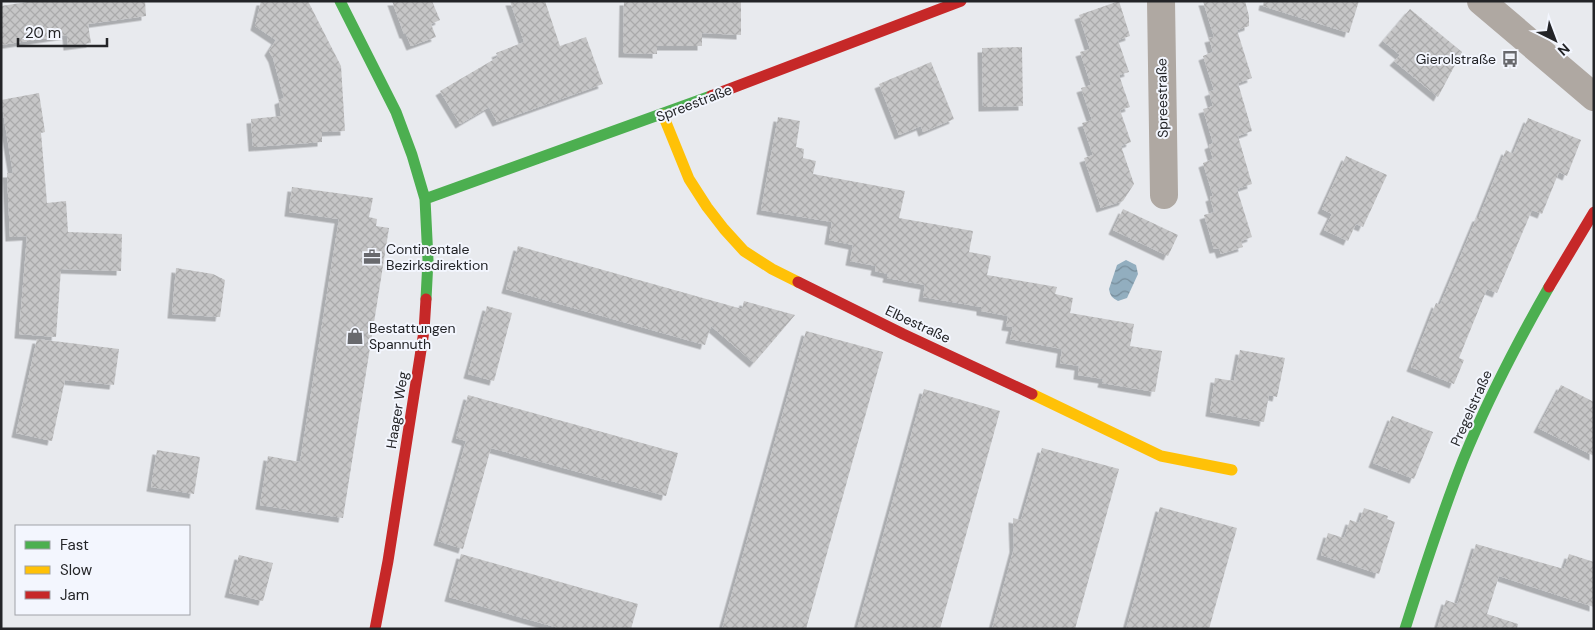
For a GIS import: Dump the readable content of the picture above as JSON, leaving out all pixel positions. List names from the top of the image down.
{
  "streets": {
    "street": [
      "Spreestraße",
      "Elbestraße",
      "Pregelstraße",
      "Haager Weg"
    ]
  },
  "crossings": [
    ["Spreestraße", "Elbestraße"],
    ["Spreestraße", "Haager Weg"]
  ],
  "places": {
    "bus stop": ["Gierolstraße"],
    "office": ["Continentale Bezirksdirektion"],
    "shop": ["Bestattungen Spannuth"]
  },
  "legend": ["Fast", "Slow", "Jam"],
  "scale_bar": "20 m",
  "north": "bottom right"
}
